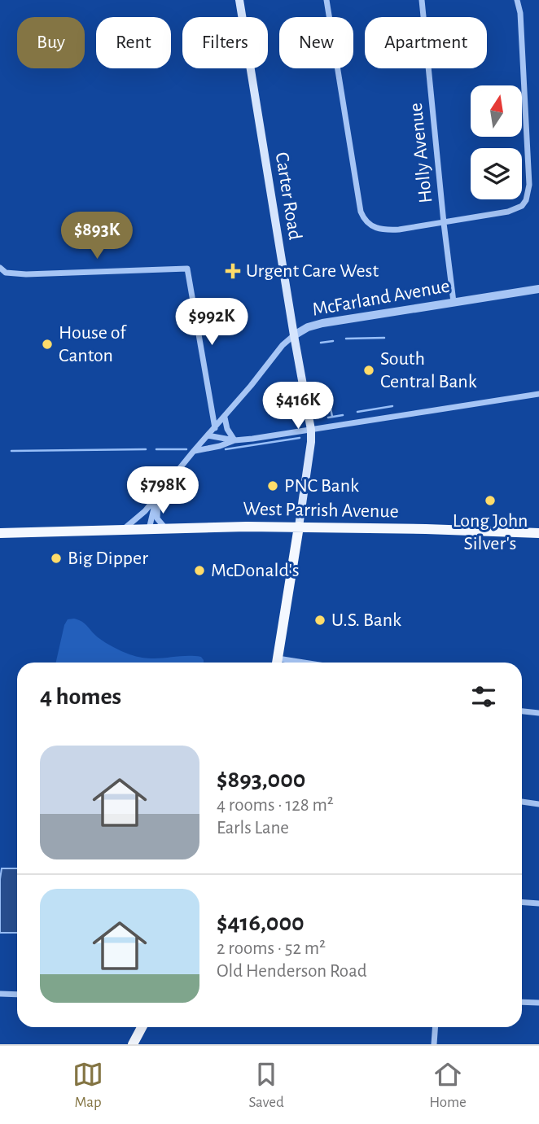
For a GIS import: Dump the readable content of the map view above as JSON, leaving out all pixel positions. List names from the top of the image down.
{
  "streets": {
    "main road": ["Carter Road", "West Parrish Avenue"],
    "street": ["Holly Avenue", "McFarland Avenue"]
  },
  "crossings": [
    ["Holly Avenue", "McFarland Avenue"],
    ["Carter Road", "McFarland Avenue"],
    ["Carter Road", "West Parrish Avenue"],
    ["McFarland Avenue", "West Parrish Avenue"]
  ],
  "places": {
    "health": ["Urgent Care West"],
    "other": [
      "House of Canton",
      "South Central Bank",
      "PNC Bank",
      "Long John Silver's",
      "Big Dipper",
      "McDonald's",
      "U.S. Bank"
    ]
  },
  "north": "top",
  "page": {
    "chip": [
      "Buy",
      "Rent",
      "Filters",
      "New",
      "Apartment"
    ],
    "price": [
      "$893K",
      "$992K",
      "$416K",
      "$798K"
    ],
    "heading": "4 homes",
    "list": [
      {
        "name": "$893,000",
        "note": "4 rooms · 128 m² · Earls Lane"
      },
      {
        "name": "$416,000",
        "note": "2 rooms · 52 m² · Old Henderson Road"
      }
    ],
    "tabs": ["Map", "Saved", "Home"]
  }
}
